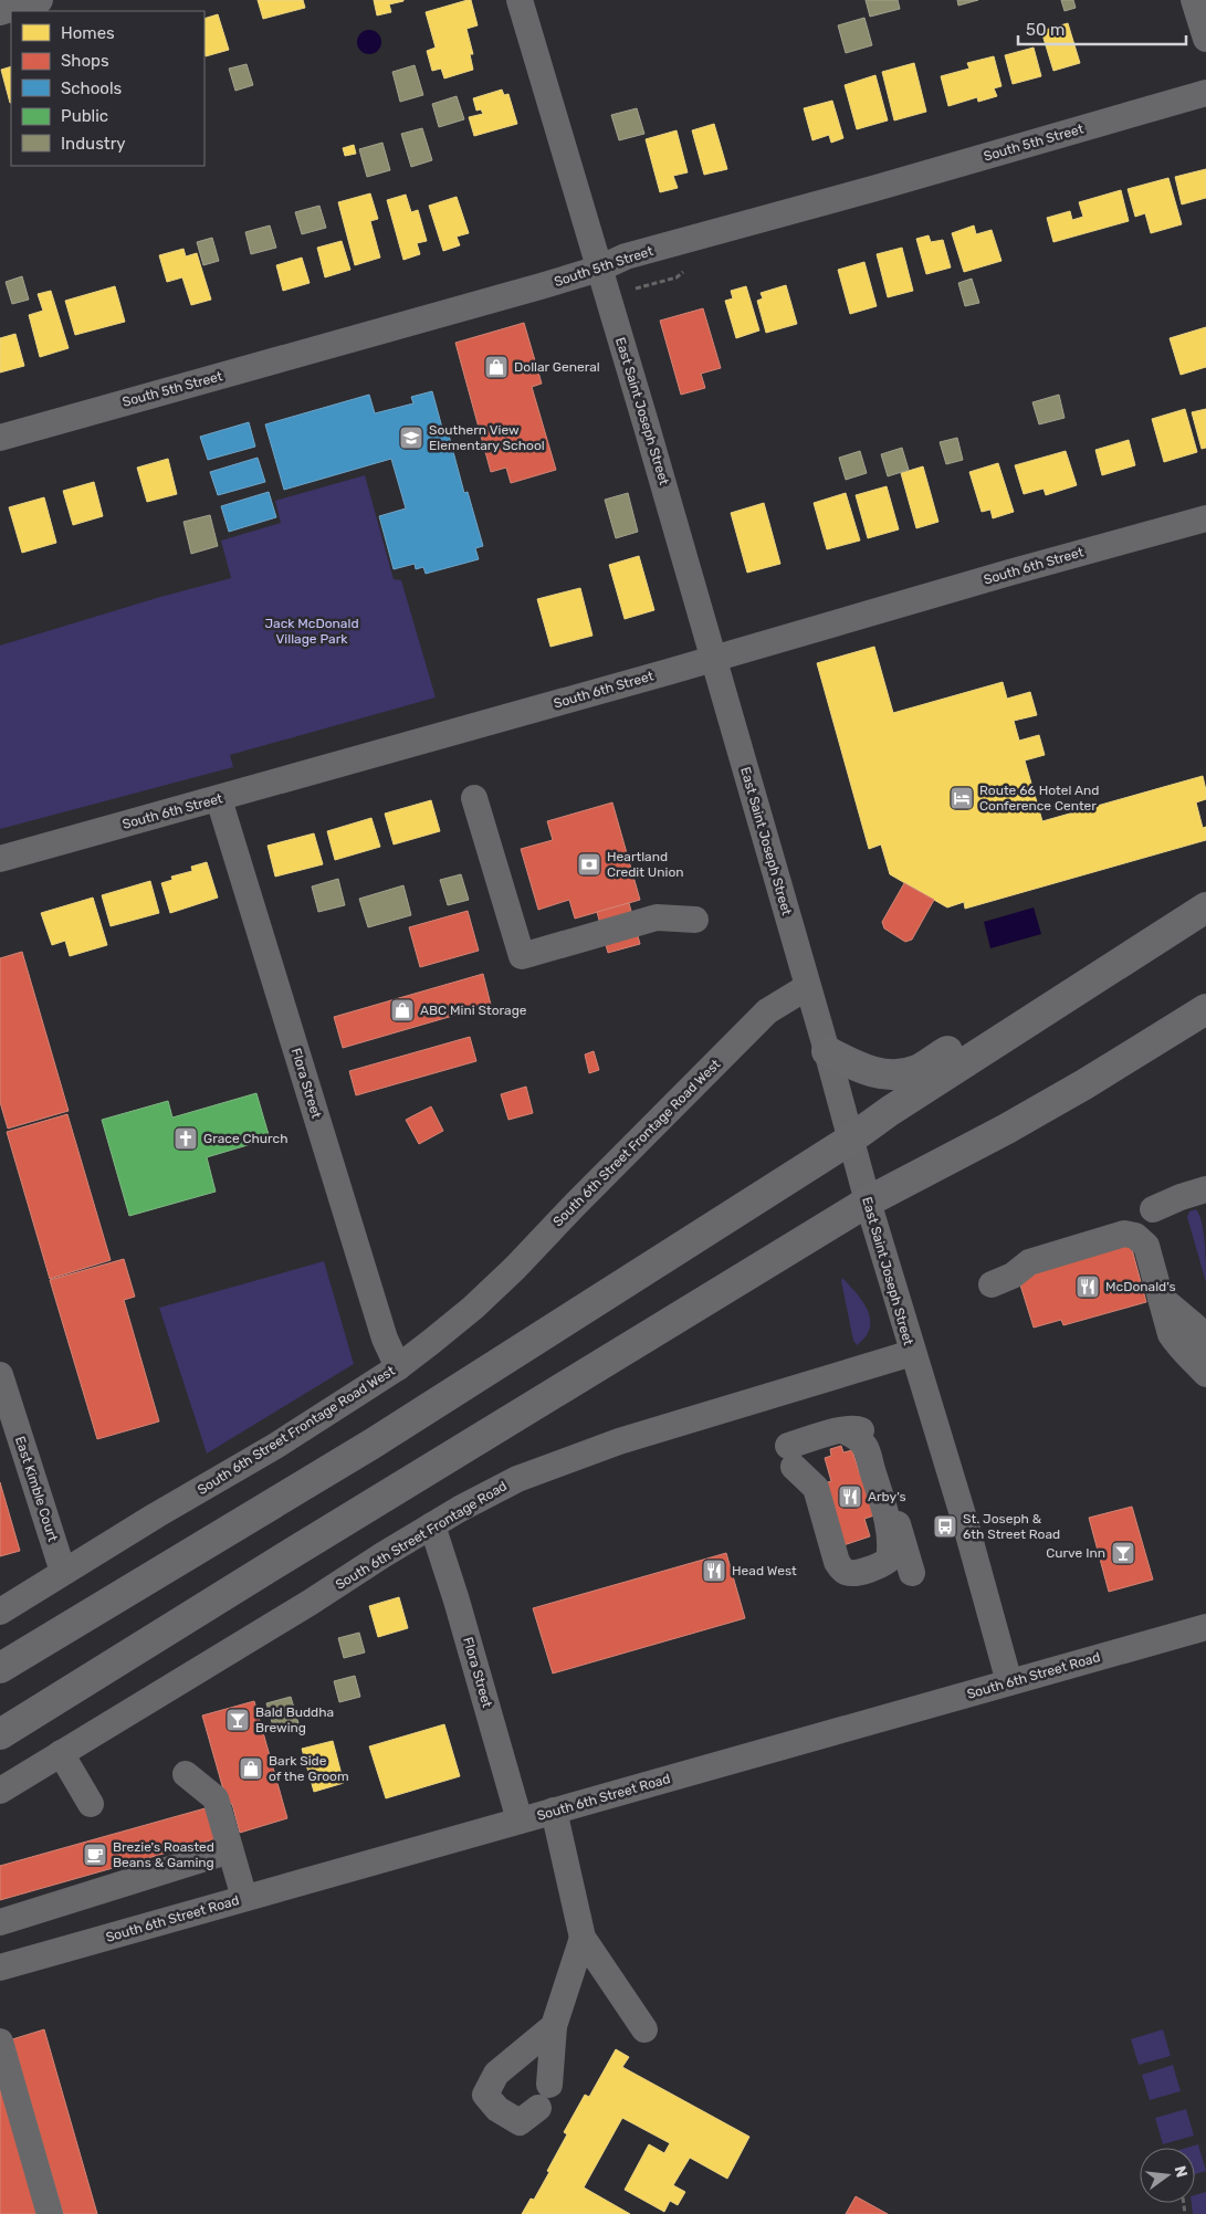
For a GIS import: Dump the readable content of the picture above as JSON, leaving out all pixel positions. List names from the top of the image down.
{
  "streets": {
    "street": [
      "South 5th Street",
      "East Saint Joseph Street",
      "South 6th Street",
      "Flora Street",
      "South 6th Street Frontage Road West",
      "East Kimble Court",
      "South 6th Street Frontage Road",
      "South 6th Street Road"
    ]
  },
  "crossings": [
    ["South 5th Street", "East Saint Joseph Street"],
    ["East Saint Joseph Street", "South 6th Street"],
    ["East Saint Joseph Street", "South 6th Street Frontage Road West"],
    ["East Saint Joseph Street", "South 6th Street Frontage Road"],
    ["East Saint Joseph Street", "South 6th Street Road"],
    ["South 6th Street", "Flora Street"],
    ["Flora Street", "South 6th Street Frontage Road West"],
    ["Flora Street", "South 6th Street Frontage Road"],
    ["Flora Street", "South 6th Street Road"],
    ["South 6th Street Frontage Road West", "East Kimble Court"]
  ],
  "parks": ["Jack McDonald Village Park"],
  "places": {
    "shop": ["Dollar General", "ABC Mini Storage", "Bark Side of the Groom"],
    "school or university": ["Southern View Elementary School"],
    "hotel": ["Route 66 Hotel And Conference Center"],
    "bank": ["Heartland Credit Union"],
    "church": ["Grace Church"],
    "restaurant": ["McDonald's", "Arby's", "Head West"],
    "bus stop": ["St. Joseph & 6th Street Road"],
    "bar": ["Curve Inn", "Bald Buddha Brewing"],
    "cafe": ["Brezie's Roasted Beans & Gaming"]
  },
  "legend": [
    "Homes",
    "Shops",
    "Schools",
    "Public",
    "Industry"
  ],
  "scale_bar": "50 m",
  "north": "right"
}
